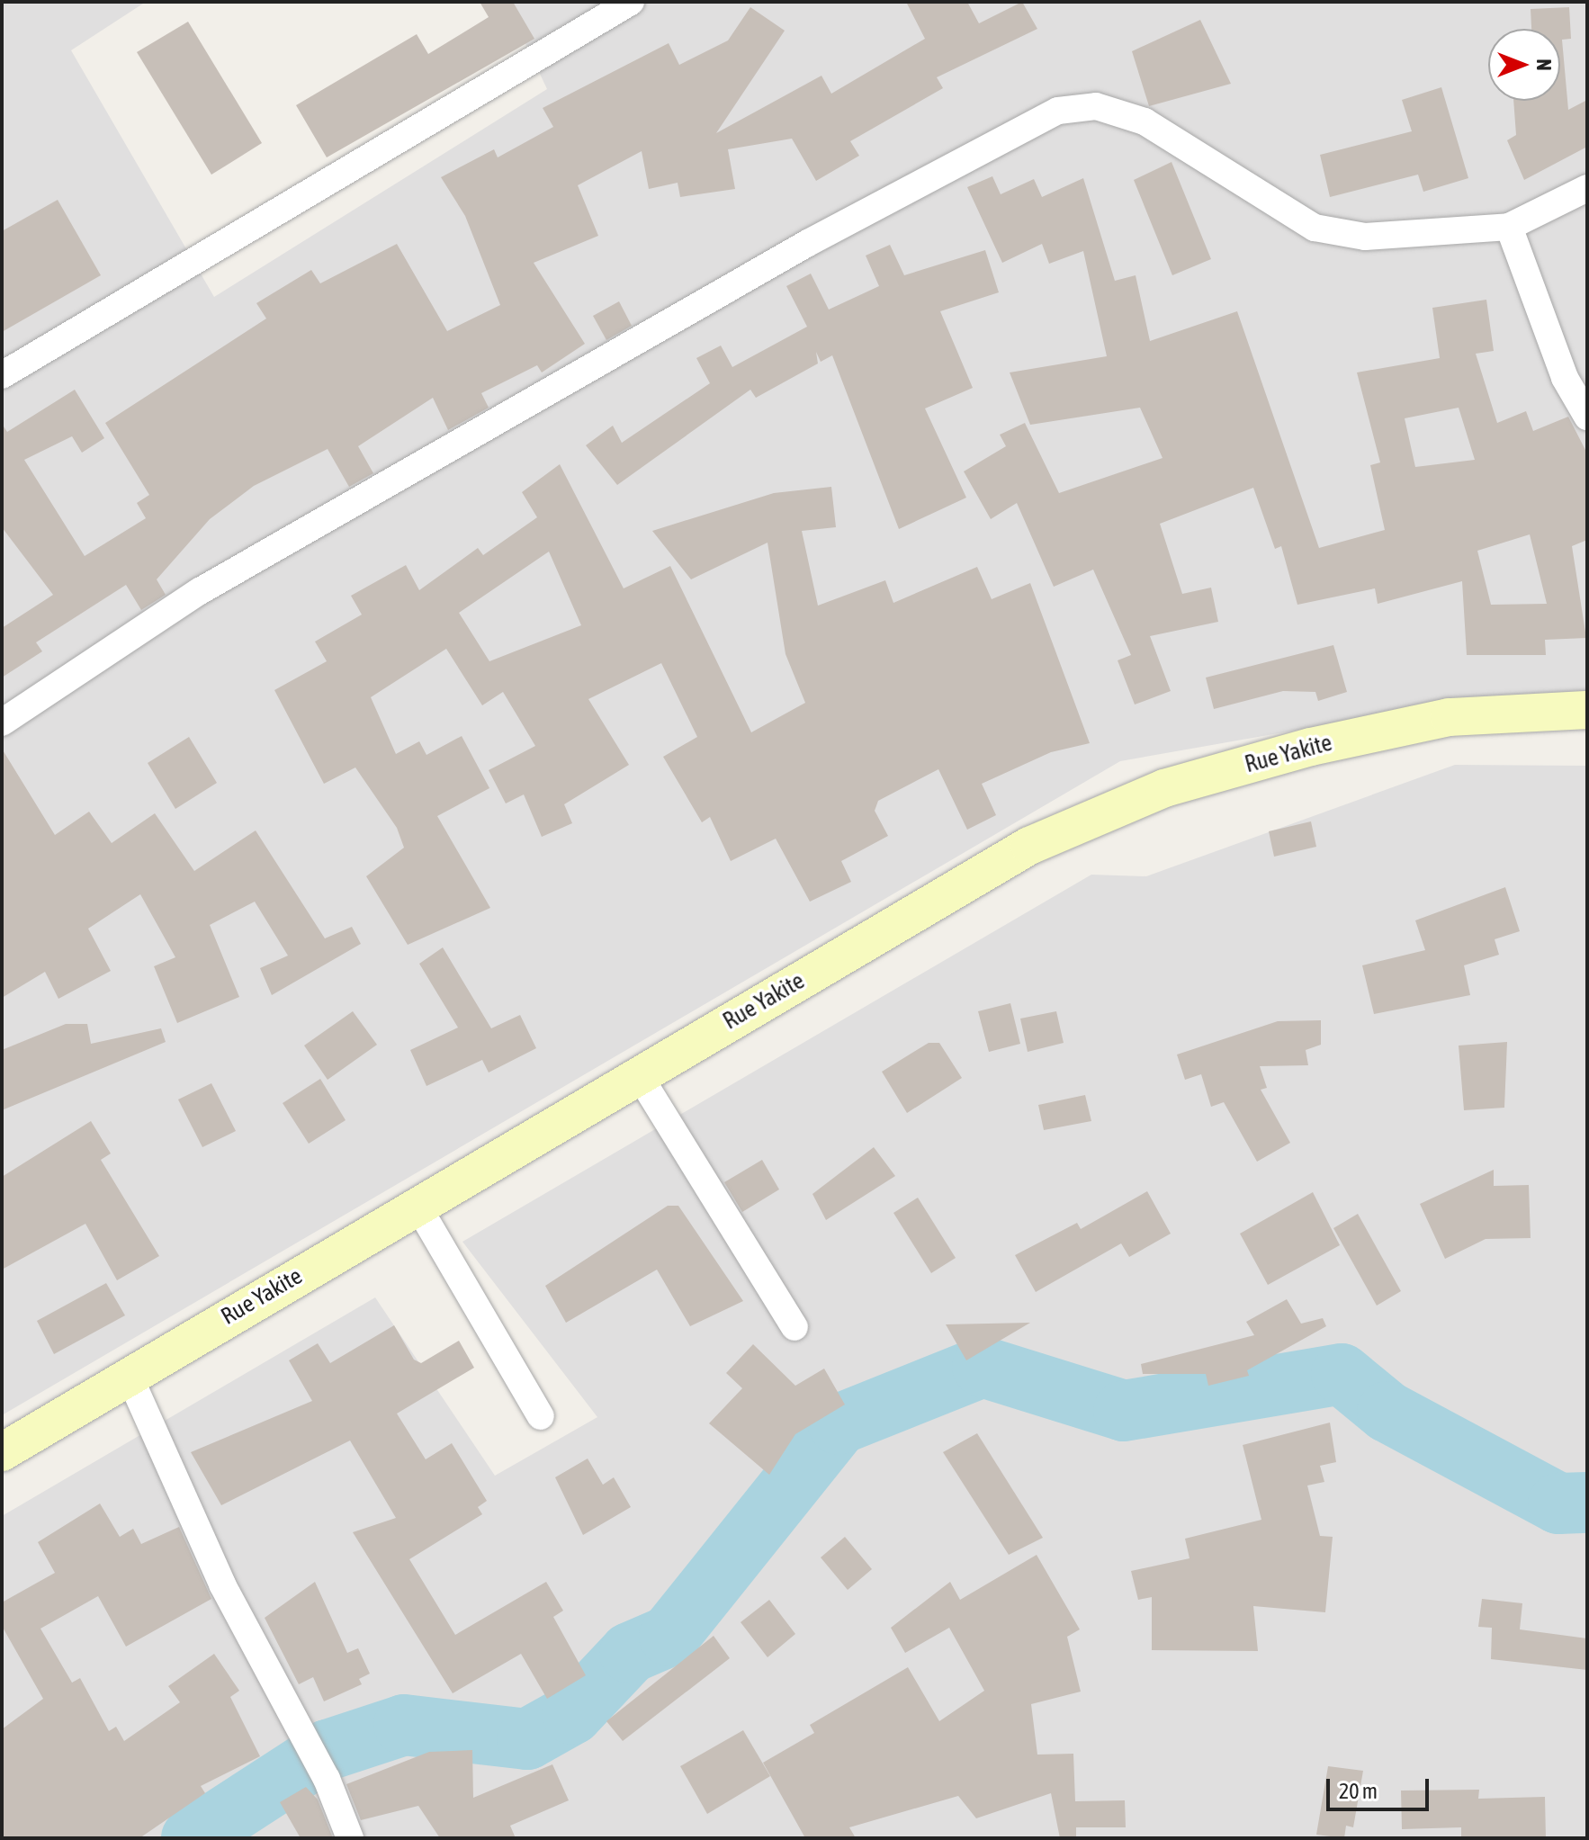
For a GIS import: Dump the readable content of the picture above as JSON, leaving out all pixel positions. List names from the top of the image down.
{
  "streets": {
    "main road": ["Rue Yakite"]
  },
  "scale_bar": "20 m",
  "north": "right"
}
